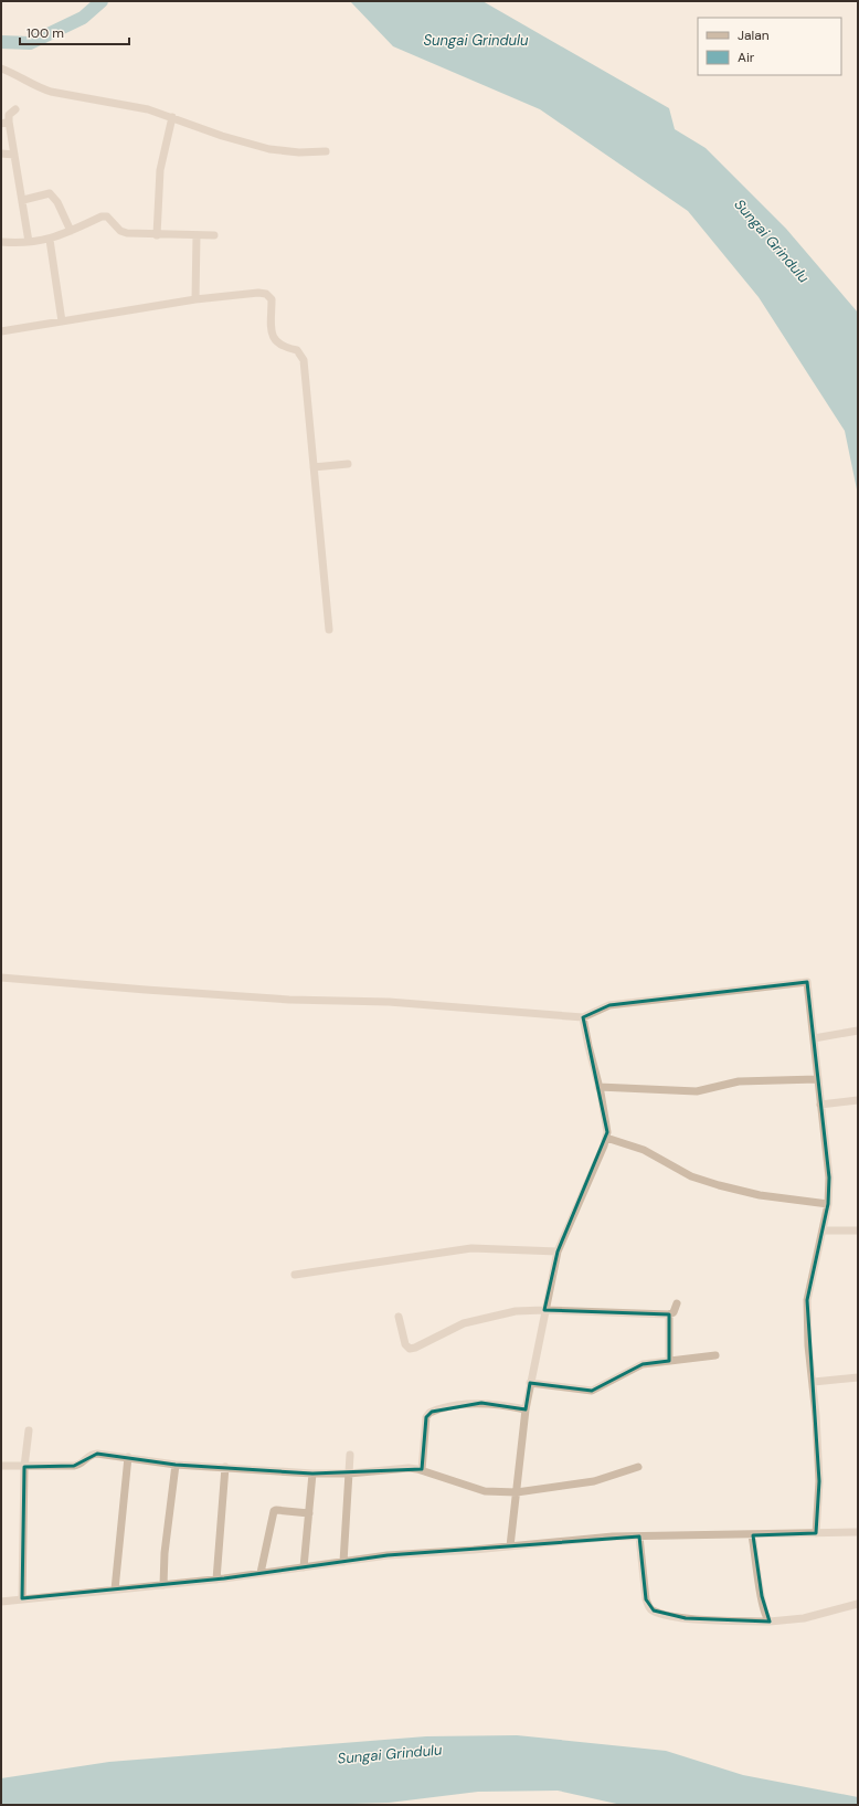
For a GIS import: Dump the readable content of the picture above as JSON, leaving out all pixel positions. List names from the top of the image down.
{
  "water": ["Sungai Grindulu"],
  "legend": ["Jalan", "Air"],
  "scale_bar": "100 m"
}
